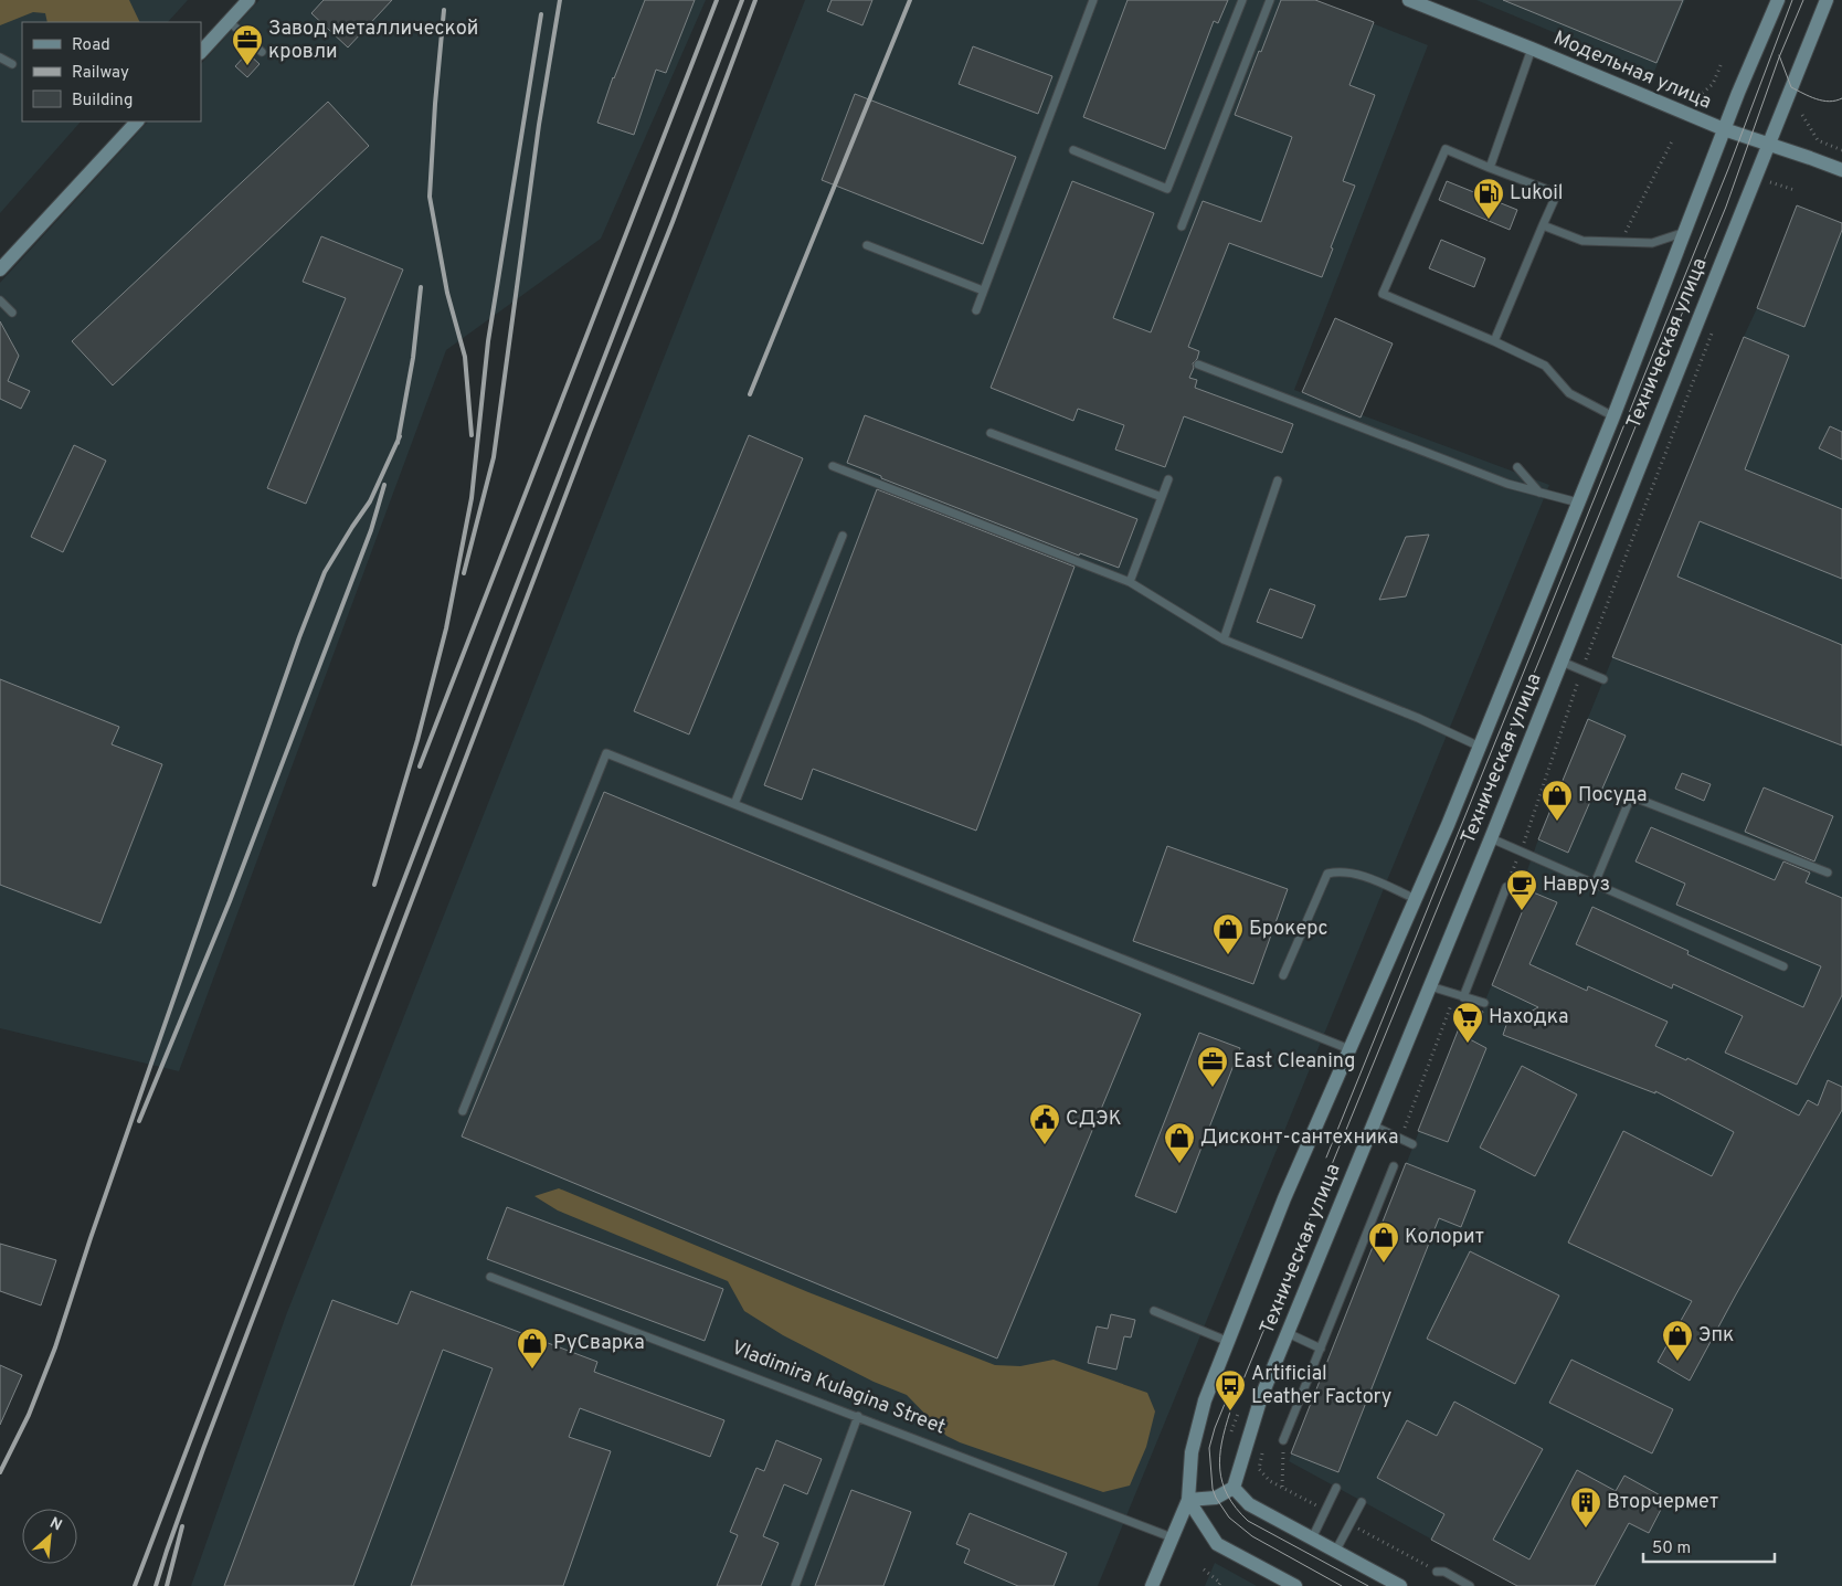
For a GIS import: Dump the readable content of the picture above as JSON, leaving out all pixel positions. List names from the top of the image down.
{
  "streets": {
    "main road": ["Модельная улица", "Техническая улица"],
    "lane": ["Vladimira Kulagina Street"]
  },
  "crossings": [
    ["Модельная улица", "Техническая улица"],
    ["Техническая улица", "Vladimira Kulagina Street"]
  ],
  "places": {
    "office": ["Завод металлической кровли", "East Cleaning"],
    "fuel station": ["Lukoil"],
    "shop": [
      "Посуда",
      "Брокерс",
      "Дисконт-сантехника",
      "Колорит",
      "Эпк",
      "РуСварка"
    ],
    "cafe": ["Навруз"],
    "supermarket": ["Находка"],
    "public building": ["СДЭК"],
    "bus stop": ["Artificial Leather Factory"],
    "building": ["Вторчермет"]
  },
  "legend": ["Road", "Railway", "Building"],
  "scale_bar": "50 m",
  "north": "top right"
}
